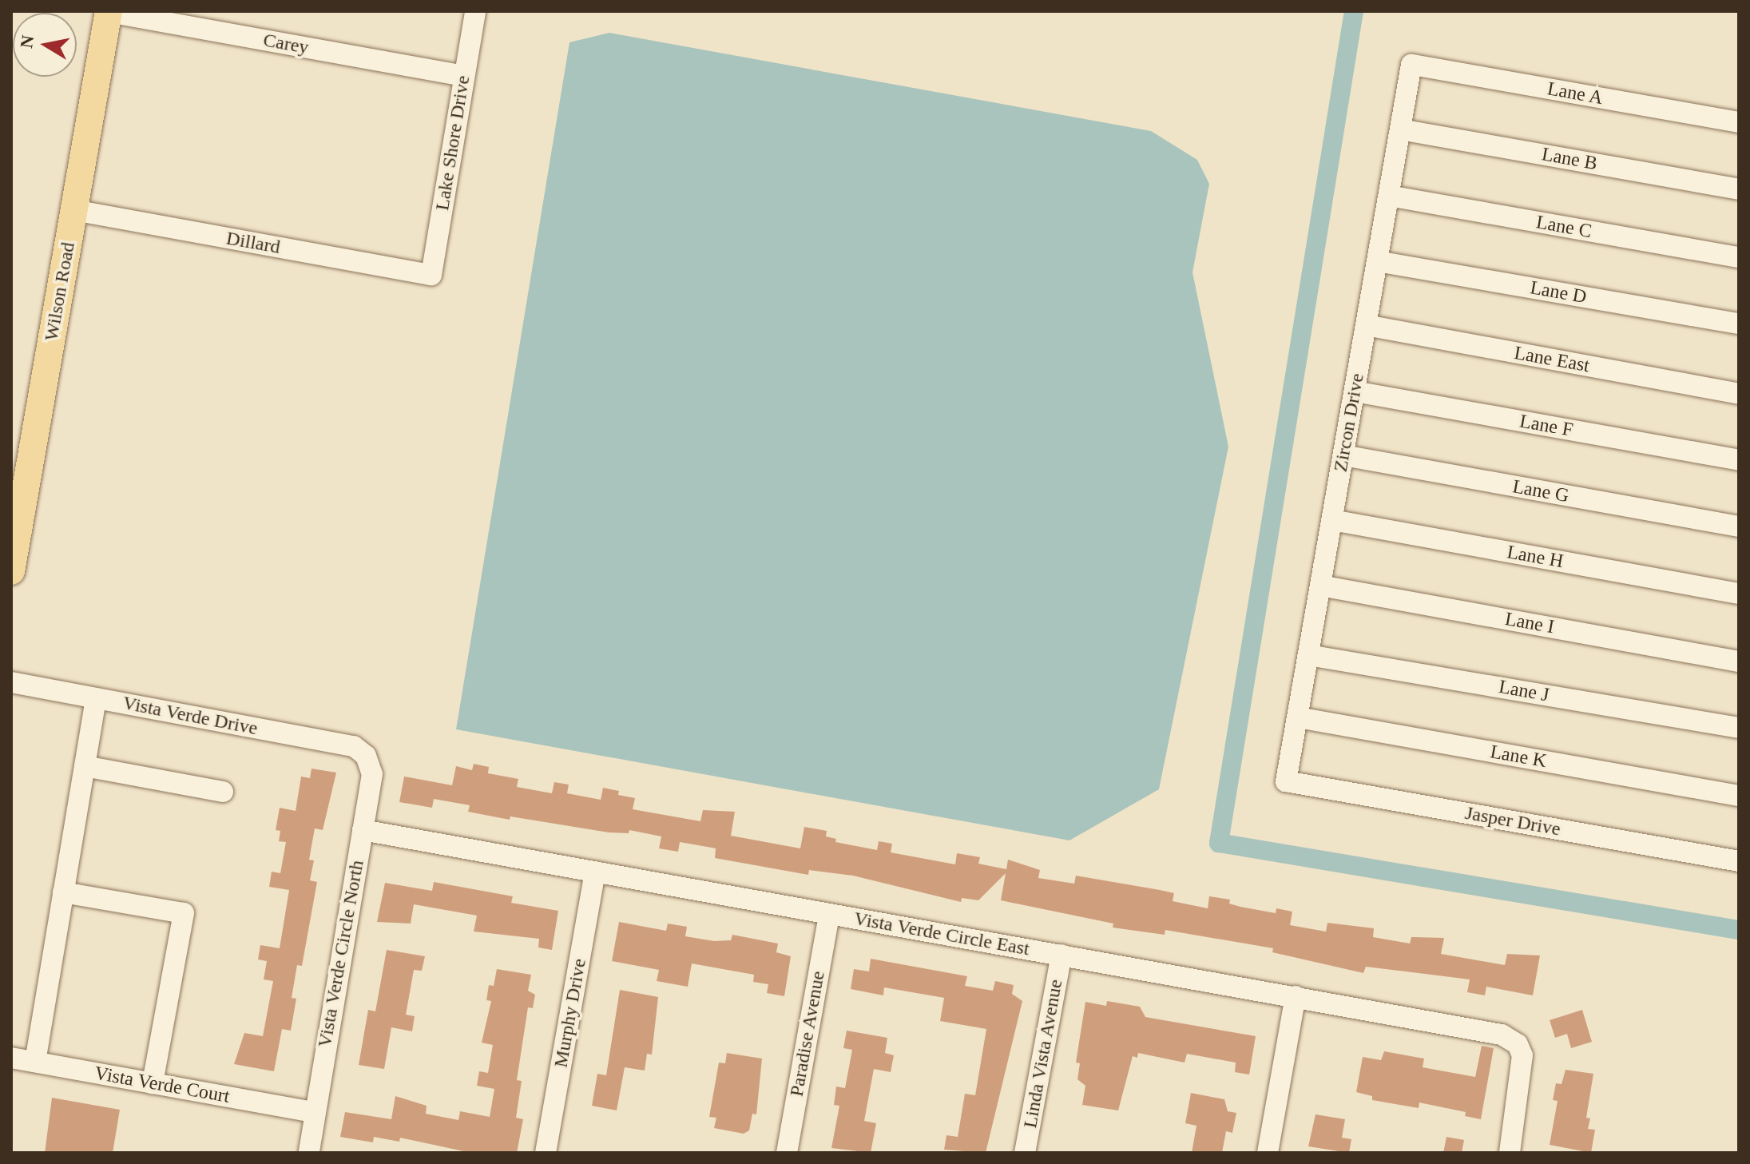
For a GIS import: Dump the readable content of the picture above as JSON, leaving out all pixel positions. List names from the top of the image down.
{
  "streets": {
    "main road": ["Wilson Road"],
    "street": [
      "Carey",
      "Lane A",
      "Lake Shore Drive",
      "Lane B",
      "Lane C",
      "Dillard",
      "Lane D",
      "Lane East",
      "Zircon Drive",
      "Lane F",
      "Lane G",
      "Lane H",
      "Lane I",
      "Lane J",
      "Vista Verde Drive",
      "Lane K",
      "Jasper Drive",
      "Vista Verde Circle East",
      "Vista Verde Circle North",
      "Murphy Drive",
      "Paradise Avenue",
      "Linda Vista Avenue",
      "Vista Verde Court"
    ]
  },
  "crossings": [
    ["Carey", "Lake Shore Drive"],
    ["Carey", "Wilson Road"],
    ["Lane A", "Zircon Drive"],
    ["Lake Shore Drive", "Dillard"],
    ["Lane B", "Zircon Drive"],
    ["Lane C", "Zircon Drive"],
    ["Dillard", "Wilson Road"],
    ["Lane D", "Zircon Drive"],
    ["Lane East", "Zircon Drive"],
    ["Zircon Drive", "Lane F"],
    ["Zircon Drive", "Lane G"],
    ["Zircon Drive", "Lane H"],
    ["Zircon Drive", "Lane I"],
    ["Zircon Drive", "Lane J"],
    ["Zircon Drive", "Lane K"],
    ["Zircon Drive", "Jasper Drive"],
    ["Vista Verde Drive", "Vista Verde Circle North"],
    ["Vista Verde Circle East", "Vista Verde Circle North"],
    ["Vista Verde Circle East", "Murphy Drive"],
    ["Vista Verde Circle East", "Paradise Avenue"],
    ["Vista Verde Circle East", "Linda Vista Avenue"],
    ["Vista Verde Circle North", "Vista Verde Court"]
  ],
  "north": "left"
}
